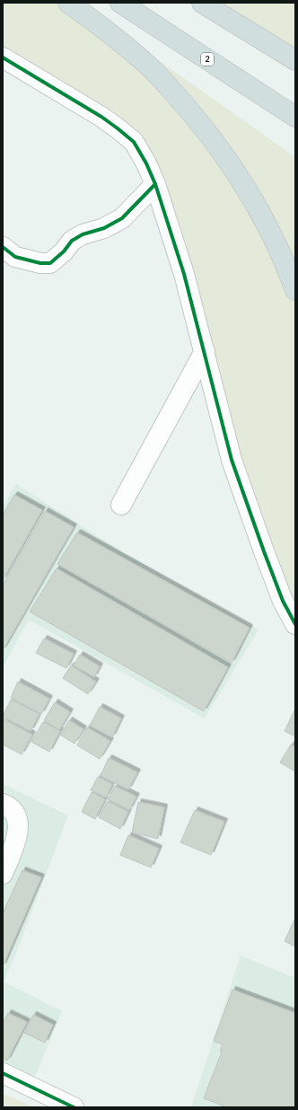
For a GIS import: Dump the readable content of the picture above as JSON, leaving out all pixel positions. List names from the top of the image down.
{
  "streets": {
    "highway": ["2"]
  }
}
